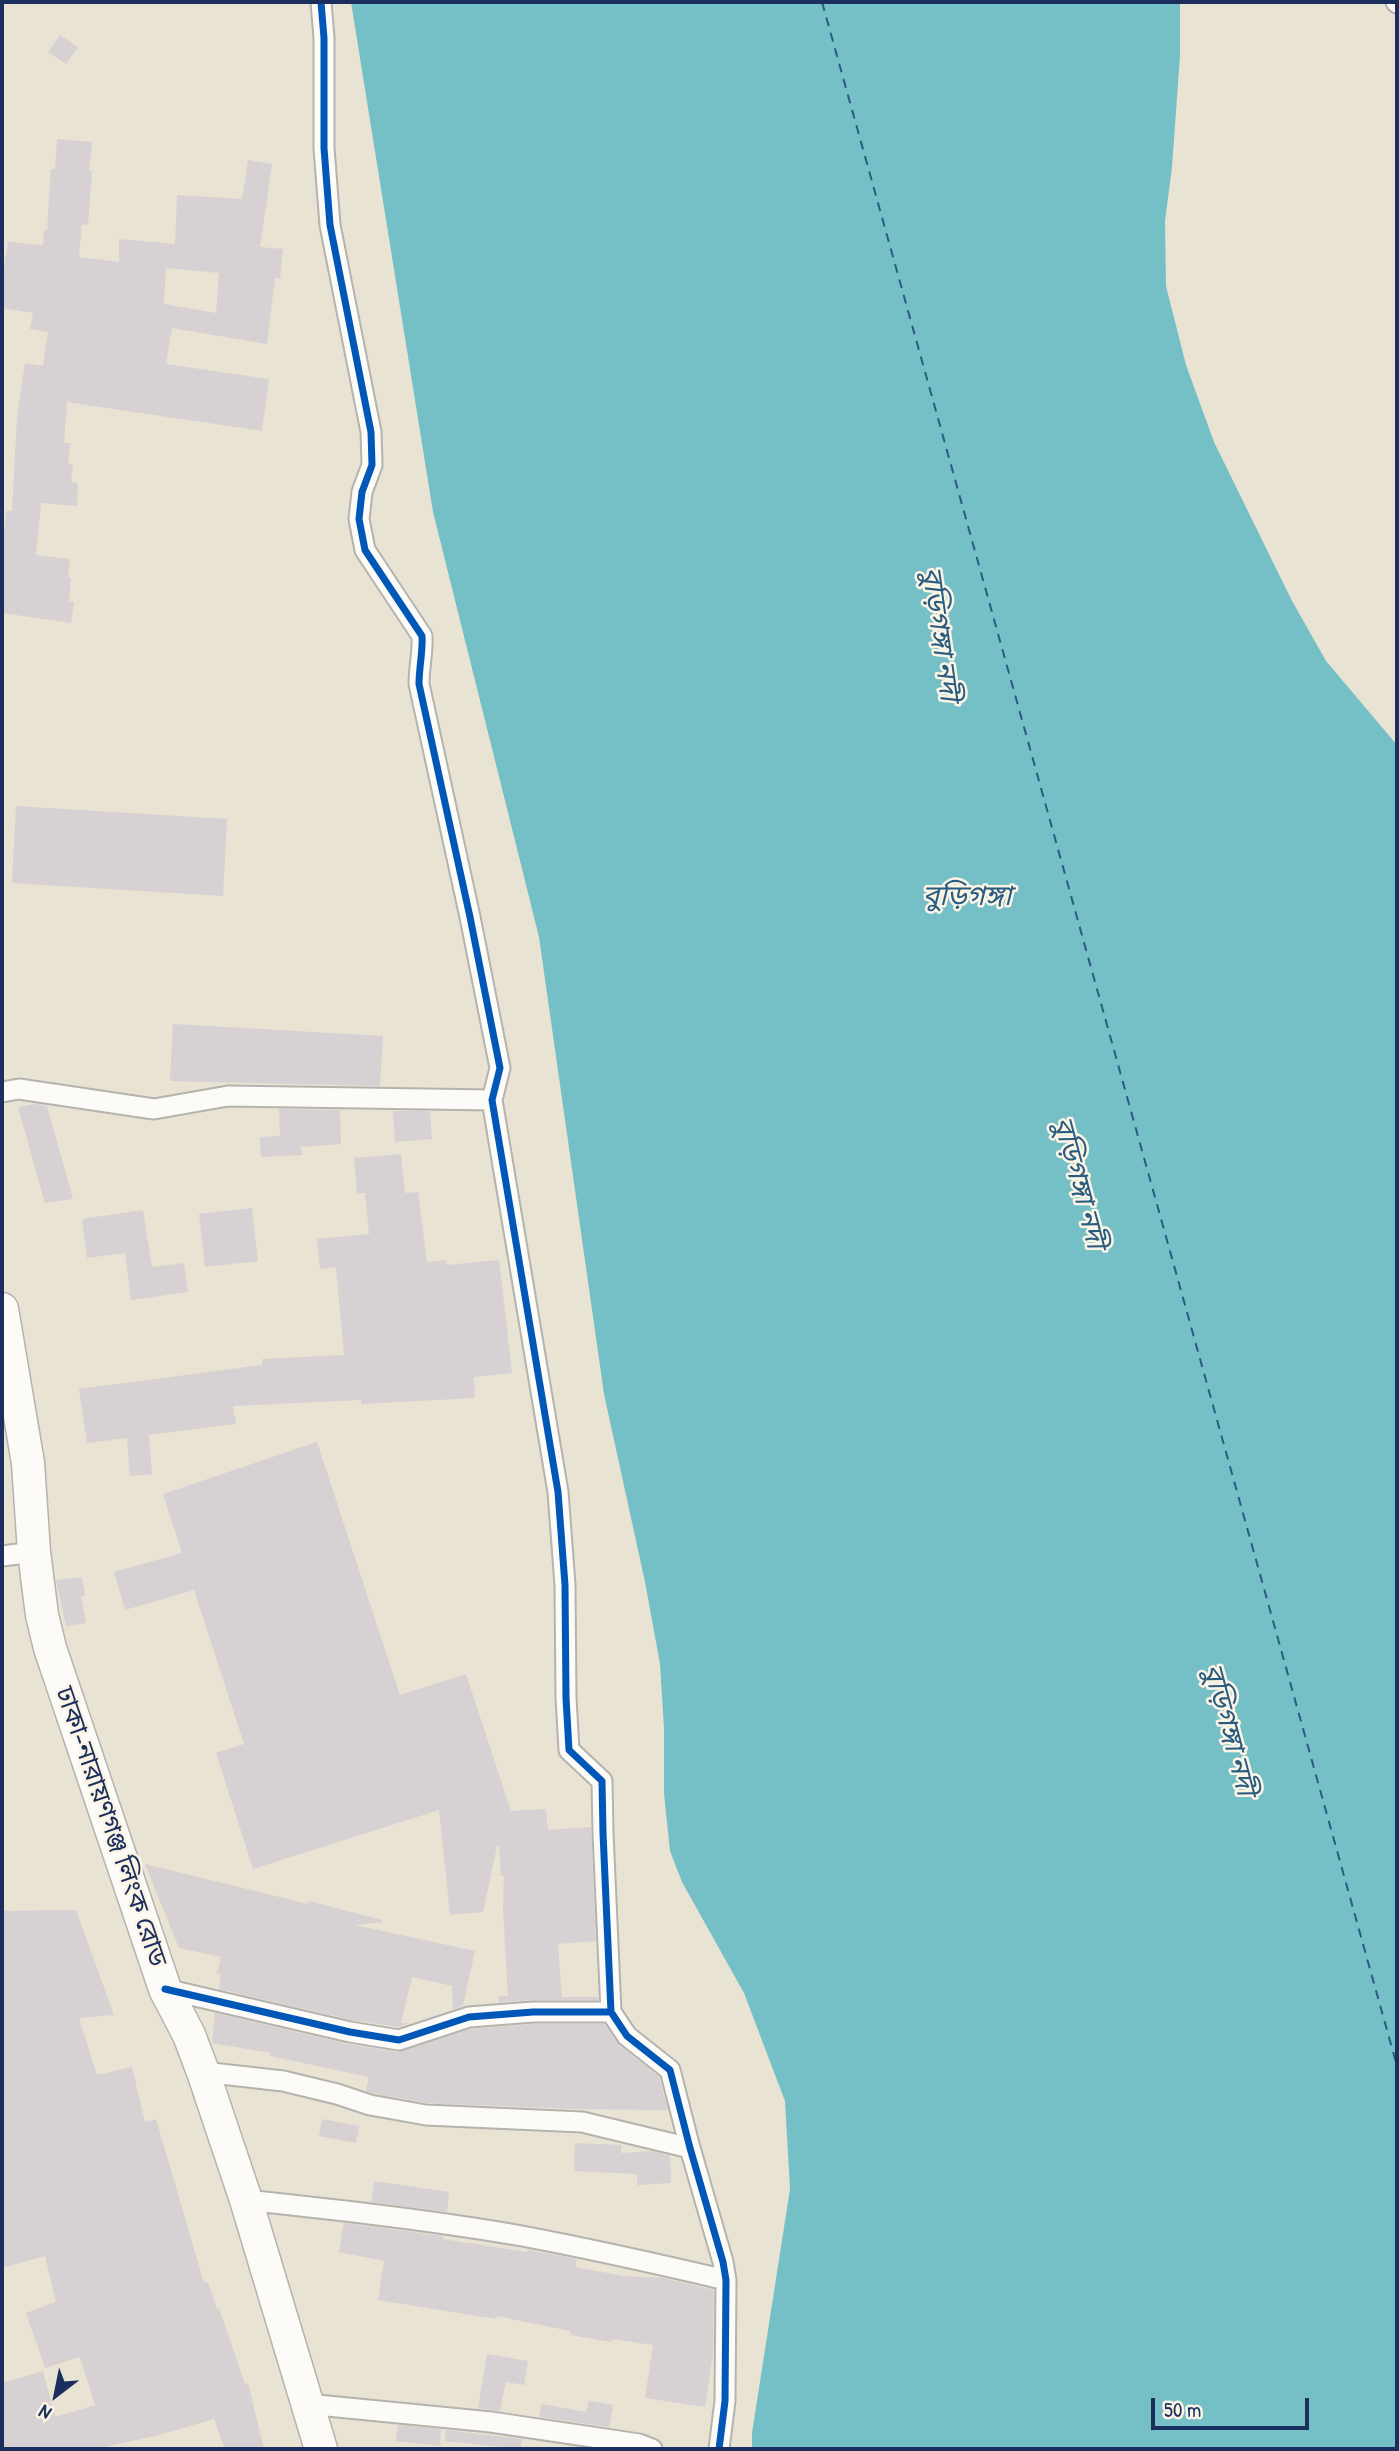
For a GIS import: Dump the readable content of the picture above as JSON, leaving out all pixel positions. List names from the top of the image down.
{
  "streets": {
    "highway": ["ঢাকা-নারায়ণগঞ্জ লিংক রোড"]
  },
  "water": ["বুড়িগঙ্গা নদী", "বুড়িগঙ্গা"],
  "scale_bar": "50 m",
  "north": "bottom left"
}
